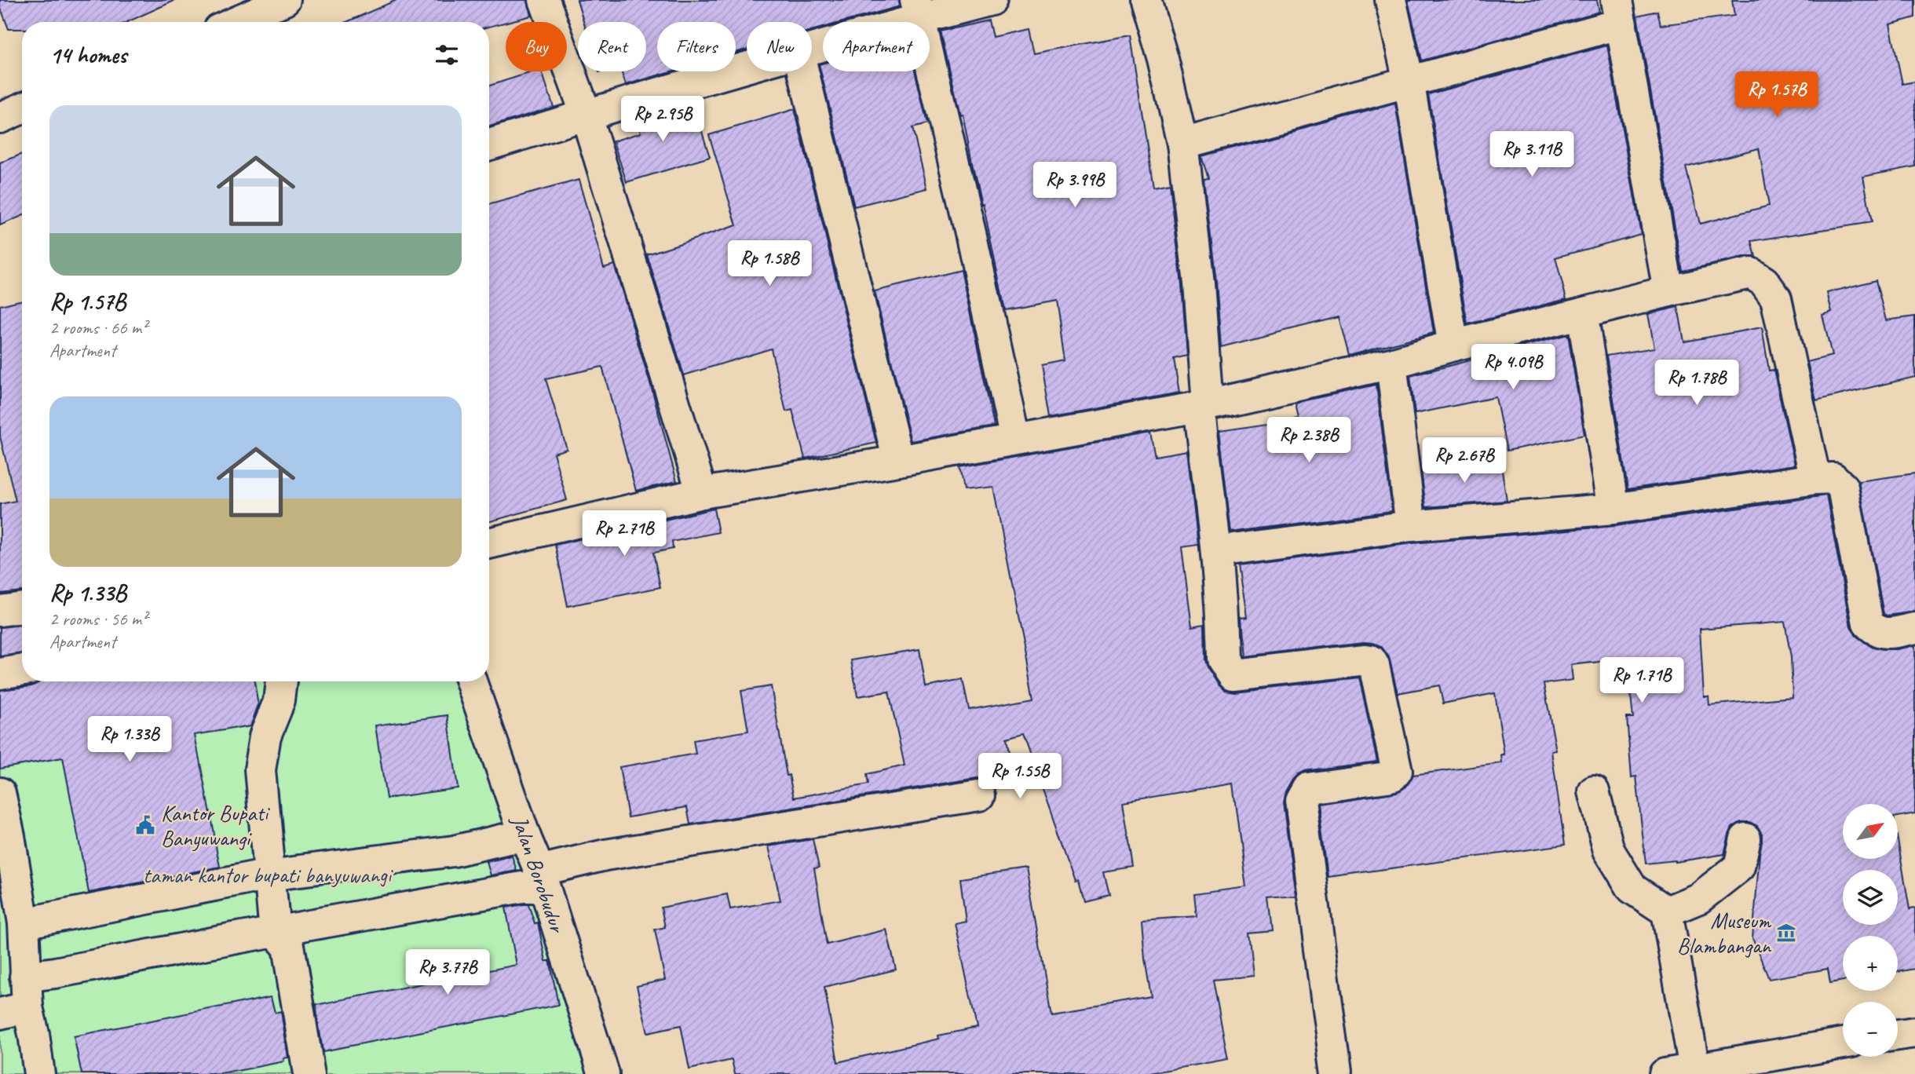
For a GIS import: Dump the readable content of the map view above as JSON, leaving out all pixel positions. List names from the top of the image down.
{
  "streets": {
    "street": ["Jalan Borobudur"]
  },
  "parks": ["taman kantor bupati banyuwangi"],
  "places": {
    "public building": ["Kantor Bupati Banyuwangi"],
    "museum": ["Museum Blambangan"]
  },
  "north": "top right",
  "page": {
    "chip": [
      "Buy",
      "Rent",
      "Filters",
      "New",
      "Apartment"
    ],
    "heading": "14 homes",
    "price": [
      "Rp 1.57B",
      "Rp 2.95B",
      "Rp 3.11B",
      "Rp 3.99B",
      "Rp 1.58B",
      "Rp 4.09B",
      "Rp 1.78B",
      "Rp 2.38B",
      "Rp 2.67B",
      "Rp 2.71B",
      "Rp 1.71B",
      "Rp 1.33B",
      "Rp 1.55B",
      "Rp 3.77B"
    ],
    "list": [
      {
        "name": "Rp 1.57B",
        "note": "2 rooms · 66 m² · Apartment"
      },
      {
        "name": "Rp 1.33B",
        "note": "2 rooms · 56 m² · Apartment"
      }
    ],
    "map_buttons": ["+", "−"]
  }
}
